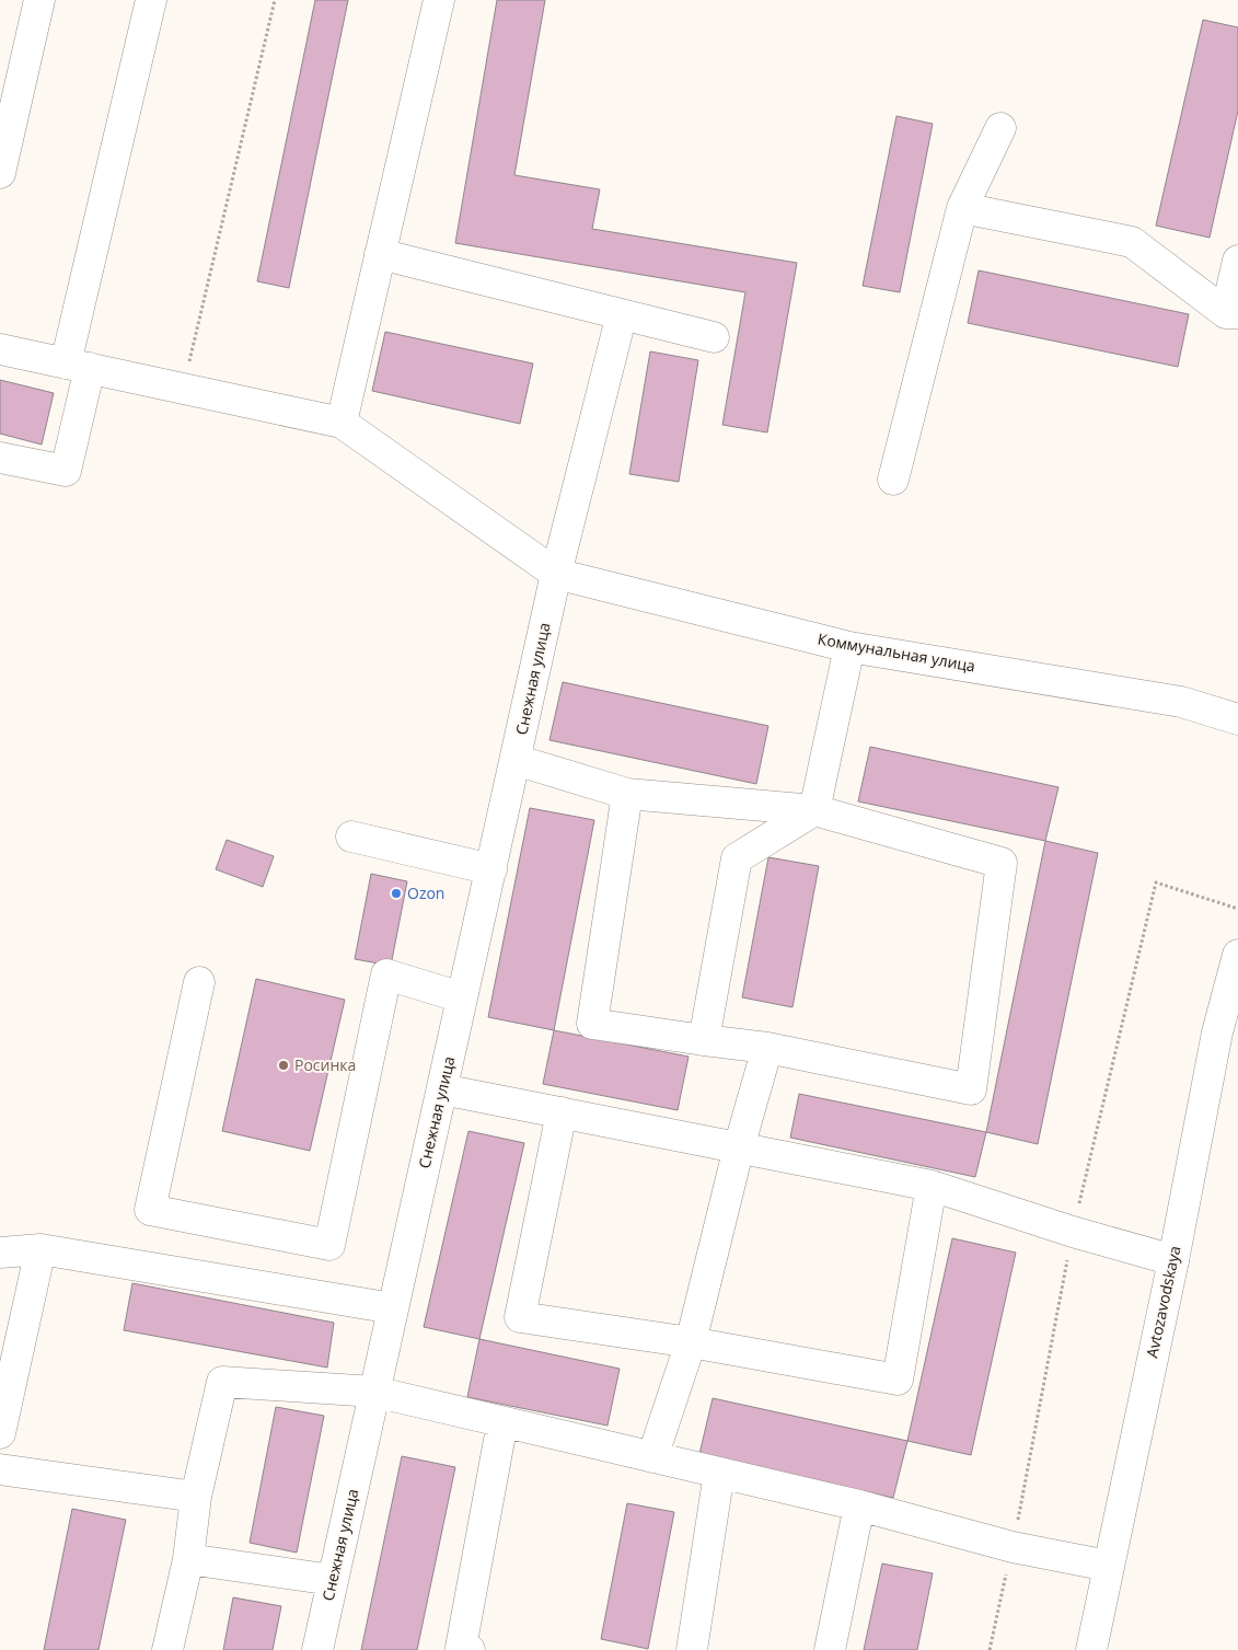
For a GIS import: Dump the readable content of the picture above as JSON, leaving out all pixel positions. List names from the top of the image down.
{
  "streets": {
    "street": ["Коммунальная улица", "Снежная улица", "Avtozavodskaya"]
  },
  "crossings": [
    ["Коммунальная улица", "Снежная улица"]
  ],
  "places": ["Ozon", "Росинка"]
}
